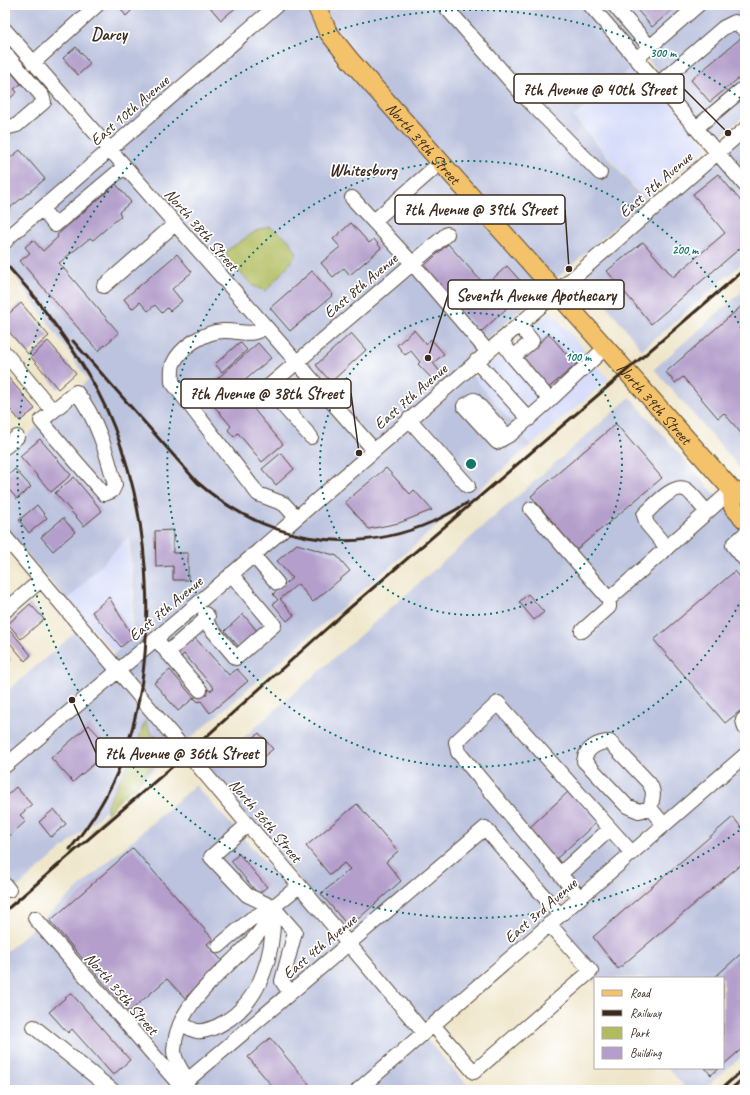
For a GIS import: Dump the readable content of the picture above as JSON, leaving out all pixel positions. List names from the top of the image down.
{
  "streets": {
    "main road": ["North 39th Street"],
    "street": [
      "East 10th Avenue",
      "East 7th Avenue",
      "North 38th Street",
      "East 8th Avenue",
      "North 36th Street",
      "East 3rd Avenue",
      "East 4th Avenue",
      "North 35th Street"
    ]
  },
  "crossings": [
    ["East 10th Avenue", "North 38th Street"],
    ["North 39th Street", "East 7th Avenue"],
    ["East 7th Avenue", "North 38th Street"],
    ["East 7th Avenue", "North 36th Street"],
    ["North 38th Street", "East 8th Avenue"],
    ["North 36th Street", "East 3rd Avenue"],
    ["North 36th Street", "East 4th Avenue"],
    ["East 3rd Avenue", "East 4th Avenue"],
    ["East 4th Avenue", "North 35th Street"]
  ],
  "districts": ["Darcy", "Whitesburg"],
  "places": [
    "7th Avenue @ 40th Street",
    "7th Avenue @ 39th Street",
    "Seventh Avenue Apothecary",
    "7th Avenue @ 38th Street",
    "7th Avenue @ 36th Street"
  ],
  "legend": [
    "Road",
    "Railway",
    "Park",
    "Building"
  ],
  "rings": ["300 m", "200 m", "100 m"]
}
